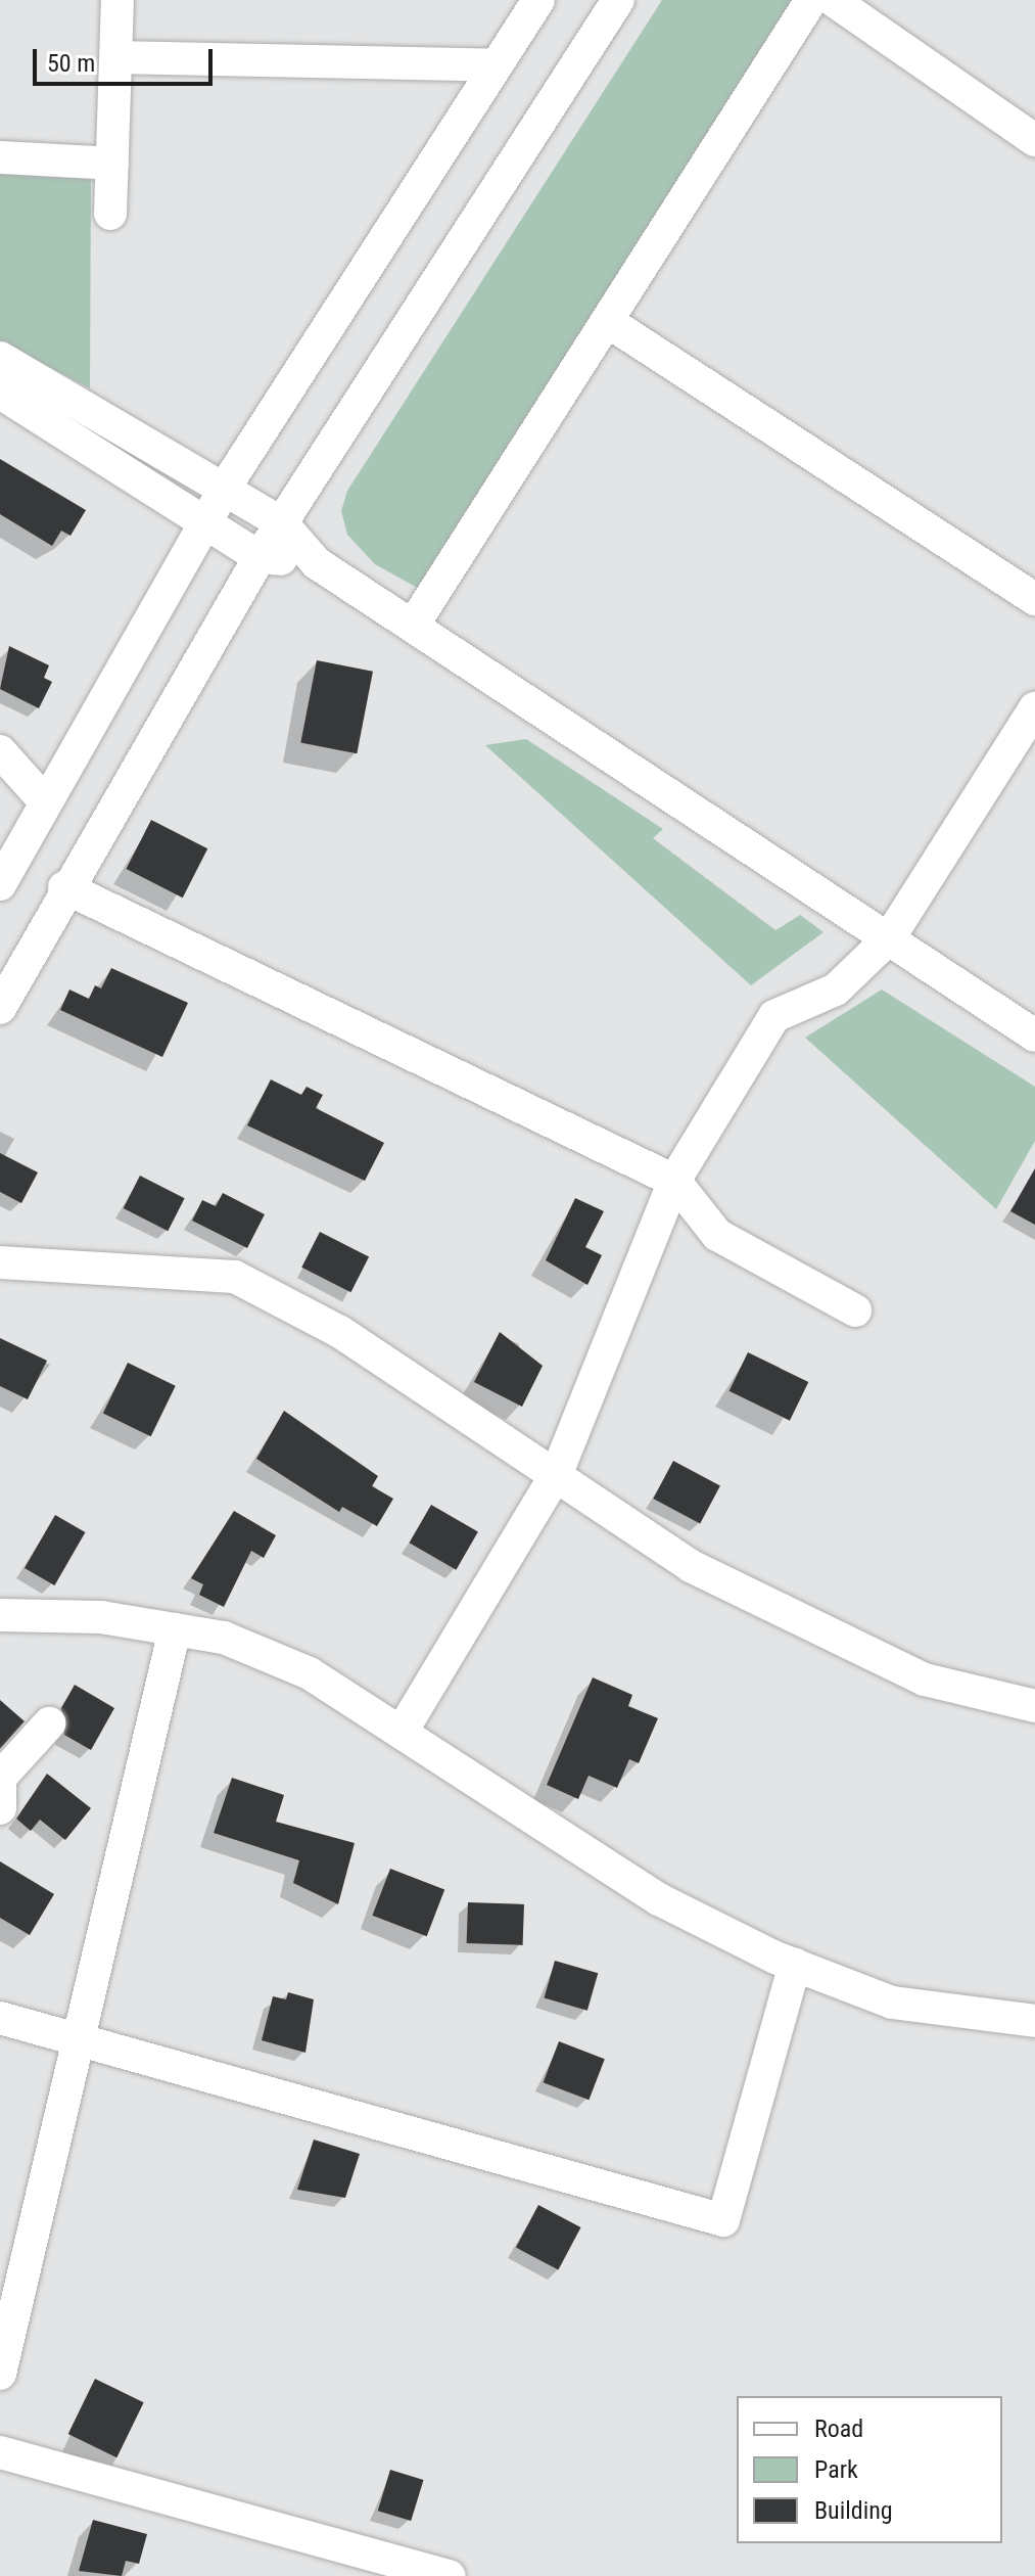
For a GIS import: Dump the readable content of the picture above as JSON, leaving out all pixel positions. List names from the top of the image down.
{
  "legend": ["Road", "Park", "Building"],
  "scale_bar": "50 m"
}
